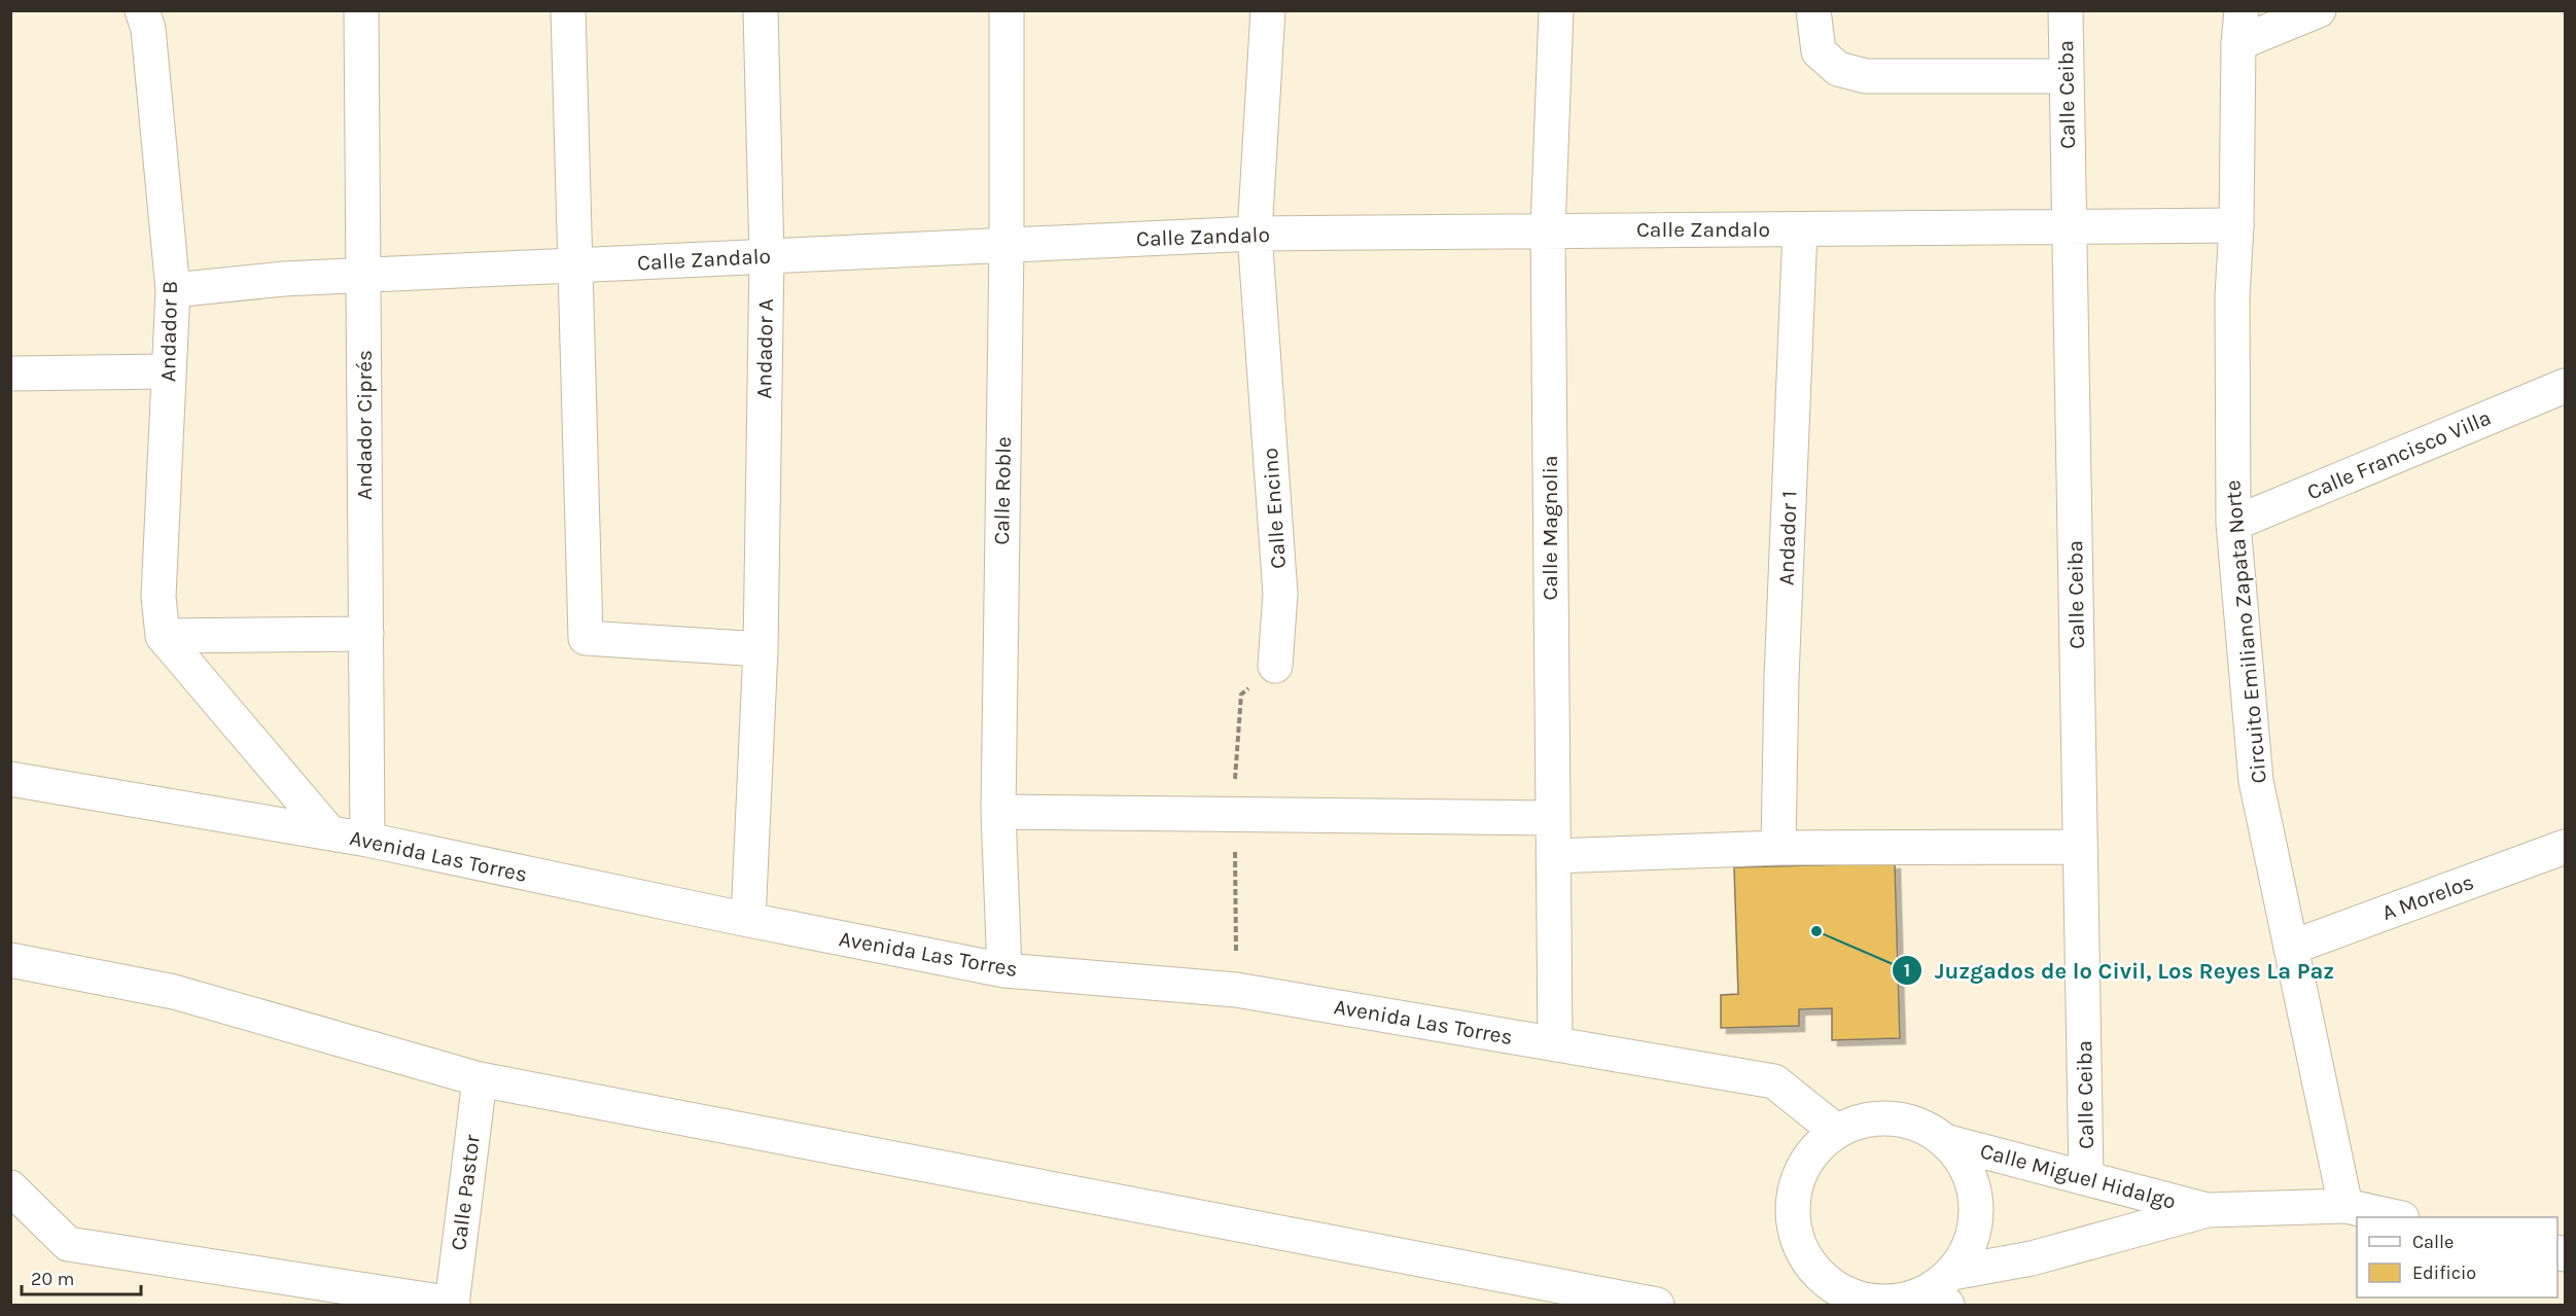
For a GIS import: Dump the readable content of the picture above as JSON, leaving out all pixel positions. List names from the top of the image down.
{
  "streets": {
    "street": [
      "Calle Ceiba",
      "Calle Zandalo",
      "Andador B",
      "Andador A",
      "Andador Ciprés",
      "Calle Francisco Villa",
      "Calle Roble",
      "Calle Encino",
      "Calle Magnolia",
      "Andador 1",
      "Circuito Emiliano Zapata Norte",
      "Avenida Las Torres",
      "A Morelos",
      "Calle Miguel Hidalgo",
      "Calle Pastor"
    ]
  },
  "crossings": [
    ["Calle Ceiba", "Calle Zandalo"],
    ["Calle Ceiba", "Calle Miguel Hidalgo"],
    ["Calle Zandalo", "Andador B"],
    ["Calle Zandalo", "Andador A"],
    ["Calle Zandalo", "Andador Ciprés"],
    ["Calle Zandalo", "Calle Roble"],
    ["Calle Zandalo", "Calle Encino"],
    ["Calle Zandalo", "Calle Magnolia"],
    ["Calle Zandalo", "Andador 1"],
    ["Calle Zandalo", "Circuito Emiliano Zapata Norte"],
    ["Andador A", "Avenida Las Torres"],
    ["Andador Ciprés", "Avenida Las Torres"],
    ["Calle Francisco Villa", "Circuito Emiliano Zapata Norte"],
    ["Calle Roble", "Avenida Las Torres"],
    ["Calle Magnolia", "Avenida Las Torres"],
    ["Circuito Emiliano Zapata Norte", "A Morelos"],
    ["Circuito Emiliano Zapata Norte", "Calle Miguel Hidalgo"],
    ["Avenida Las Torres", "Calle Miguel Hidalgo"]
  ],
  "places": ["Juzgados de lo Civil, Los Reyes La Paz"],
  "legend": ["Calle", "Edificio"],
  "scale_bar": "20 m"
}
